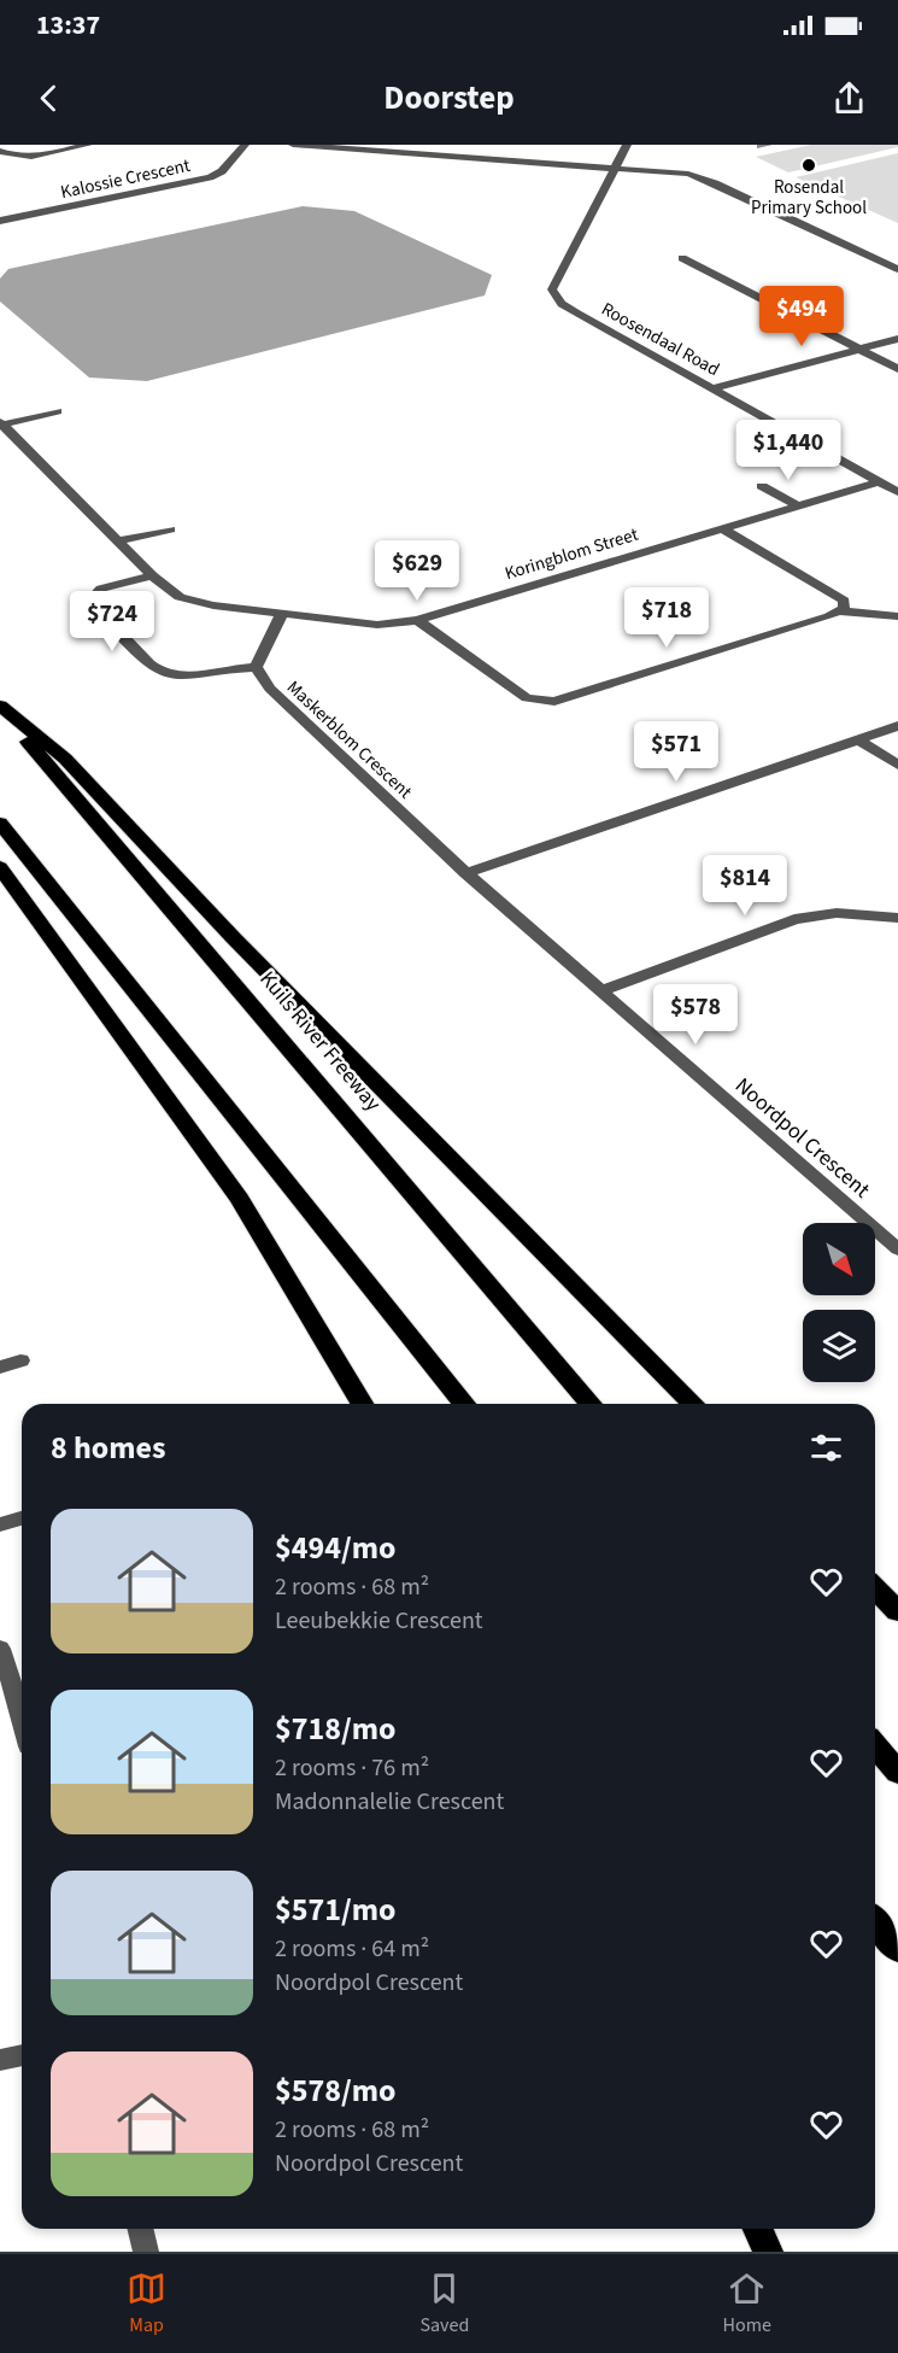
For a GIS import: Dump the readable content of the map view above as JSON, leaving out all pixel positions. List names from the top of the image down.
{
  "streets": {
    "highway": ["Kuils River Freeway"],
    "street": [
      "Kalossie Crescent",
      "Roosendaal Road",
      "Koringblom Street",
      "Maskerblom Crescent",
      "Noordpol Crescent"
    ]
  },
  "crossings": [
    ["Roosendaal Road", "Koringblom Street"],
    ["Maskerblom Crescent", "Noordpol Crescent"]
  ],
  "places": ["Rosendal Primary School"],
  "north": "bottom right",
  "page": {
    "status": "13:37",
    "header": "Doorstep",
    "price": [
      "$494",
      "$1,440",
      "$629",
      "$718",
      "$724",
      "$571",
      "$814",
      "$578"
    ],
    "heading": "8 homes",
    "list": [
      {
        "name": "$494/mo",
        "note": "2 rooms · 68 m² · Leeubekkie Crescent"
      },
      {
        "name": "$718/mo",
        "note": "2 rooms · 76 m² · Madonnalelie Crescent"
      },
      {
        "name": "$571/mo",
        "note": "2 rooms · 64 m² · Noordpol Crescent"
      },
      {
        "name": "$578/mo",
        "note": "2 rooms · 68 m² · Noordpol Crescent"
      }
    ],
    "tabs": ["Map", "Saved", "Home"]
  }
}
